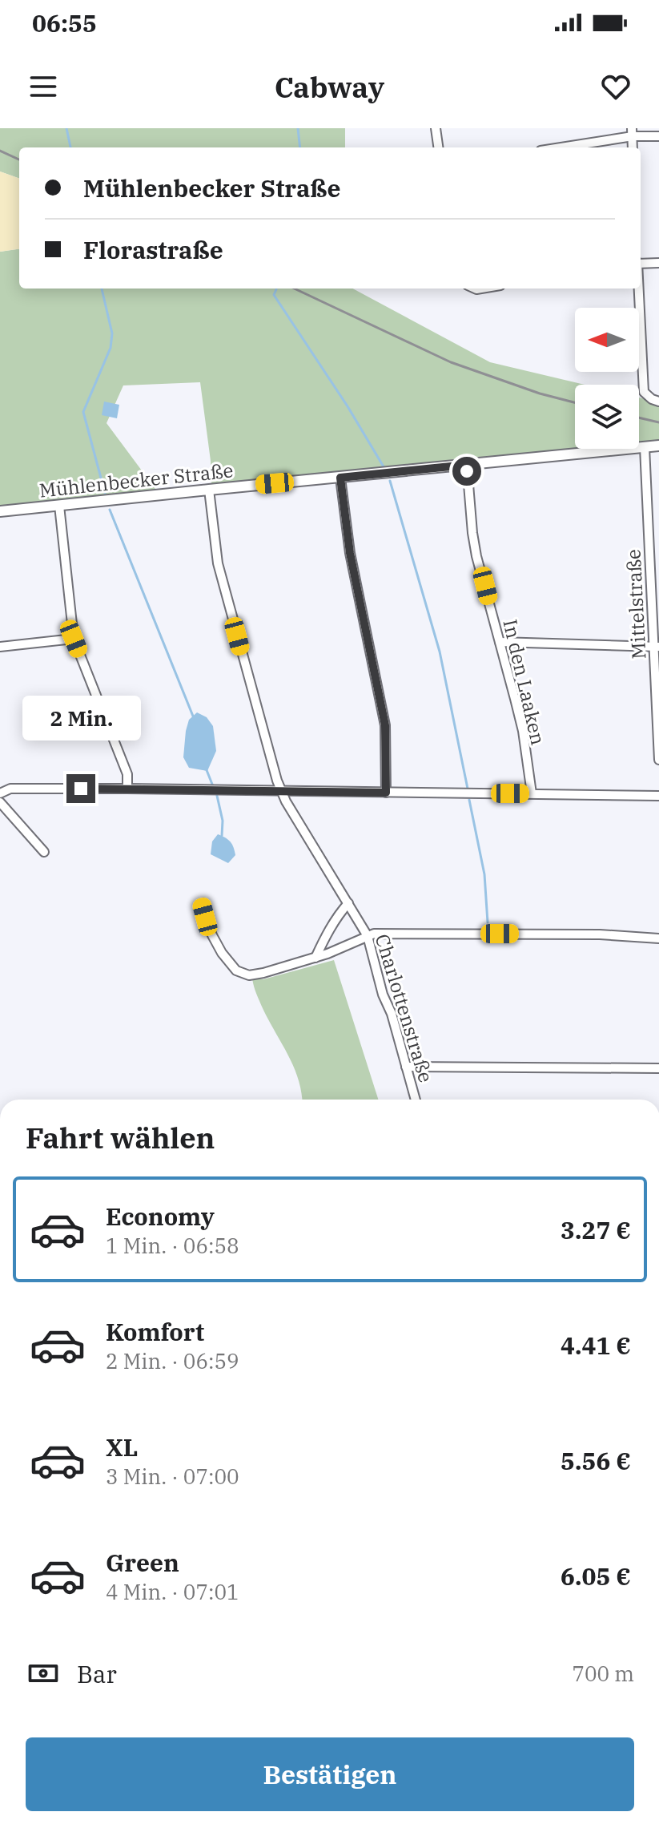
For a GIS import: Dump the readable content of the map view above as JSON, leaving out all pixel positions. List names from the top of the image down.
{
  "streets": {
    "main road": ["Mühlenbecker Straße"],
    "street": ["Mittelstraße", "In den Laaken", "Charlottenstraße"]
  },
  "crossings": [
    ["Mühlenbecker Straße", "Mittelstraße"],
    ["Mühlenbecker Straße", "In den Laaken"],
    ["Mühlenbecker Straße", "Charlottenstraße"]
  ],
  "north": "left",
  "page": {
    "status": "06:55",
    "header": "Cabway",
    "banner": ["Mühlenbecker Straße", "Florastraße"],
    "bubble": "2 Min.",
    "heading": "Fahrt wählen",
    "list": [
      {
        "name": "Economy",
        "note": "1 Min. · 06:58",
        "value": "3.27 €"
      },
      {
        "name": "Komfort",
        "note": "2 Min. · 06:59",
        "value": "4.41 €"
      },
      {
        "name": "XL",
        "note": "3 Min. · 07:00",
        "value": "5.56 €"
      },
      {
        "name": "Green",
        "note": "4 Min. · 07:01",
        "value": "6.05 €"
      }
    ],
    "pay": ["Bar", "700 m"],
    "buttons": "Bestätigen"
  }
}
